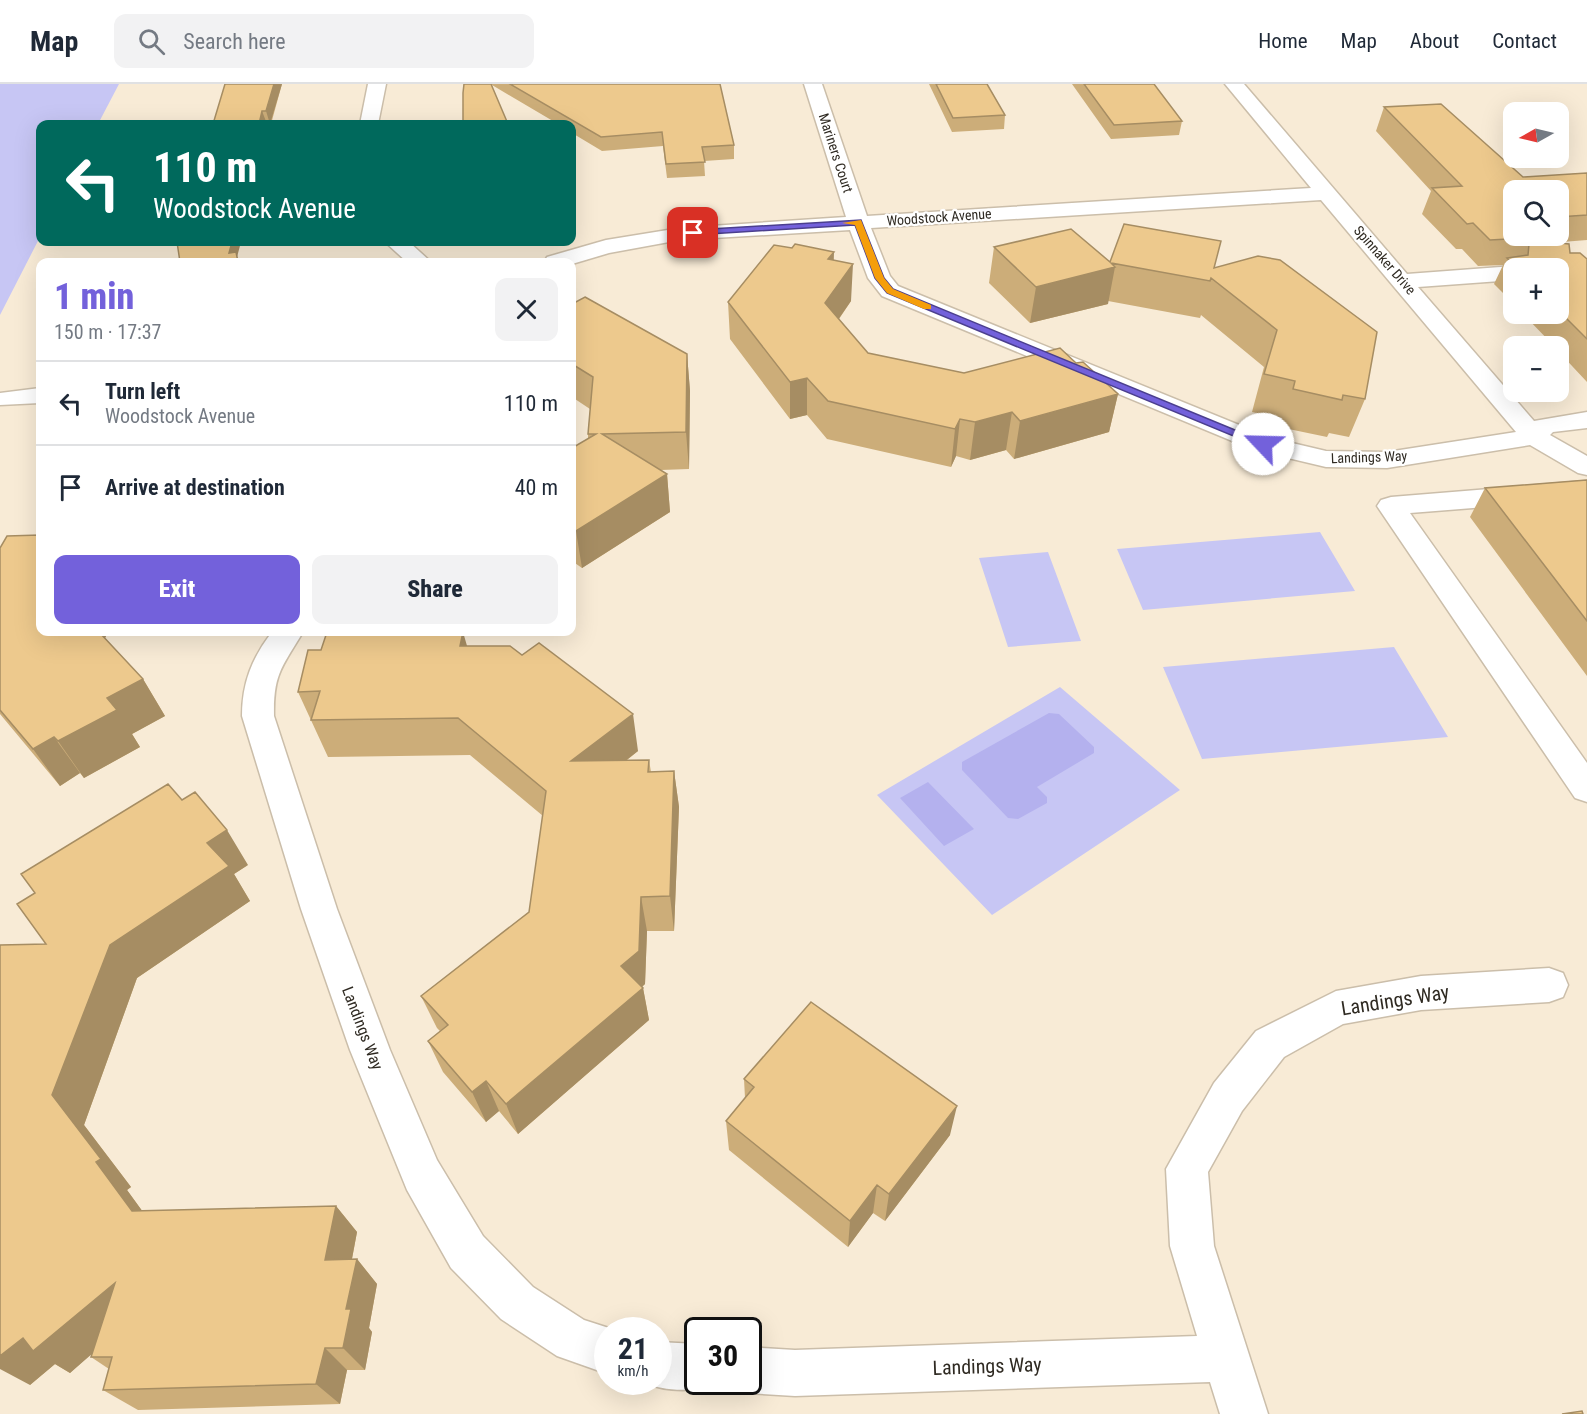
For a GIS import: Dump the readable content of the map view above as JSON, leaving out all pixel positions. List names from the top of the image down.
{
  "streets": {
    "street": [
      "Mariners Court",
      "Woodstock Avenue",
      "Spinnaker Drive",
      "Landings Way"
    ]
  },
  "crossings": [
    ["Mariners Court", "Woodstock Avenue"],
    ["Mariners Court", "Landings Way"],
    ["Woodstock Avenue", "Spinnaker Drive"],
    ["Woodstock Avenue", "Landings Way"],
    ["Spinnaker Drive", "Landings Way"]
  ],
  "north": "left",
  "page": {
    "header": "Map",
    "search": "Search here",
    "nav": [
      "Home",
      "Map",
      "About",
      "Contact"
    ],
    "map_buttons": ["+", "−"],
    "turn": ["110 m", "Woodstock Avenue"],
    "heading": ["1 min", "150 m · 17:37"],
    "list": [
      {
        "name": "Turn left",
        "note": "Woodstock Avenue",
        "value": "110 m"
      },
      {
        "name": "Arrive at destination",
        "value": "40 m"
      }
    ],
    "buttons": ["Exit", "Share"],
    "speed": "21 km/h",
    "limit": "30"
  }
}
